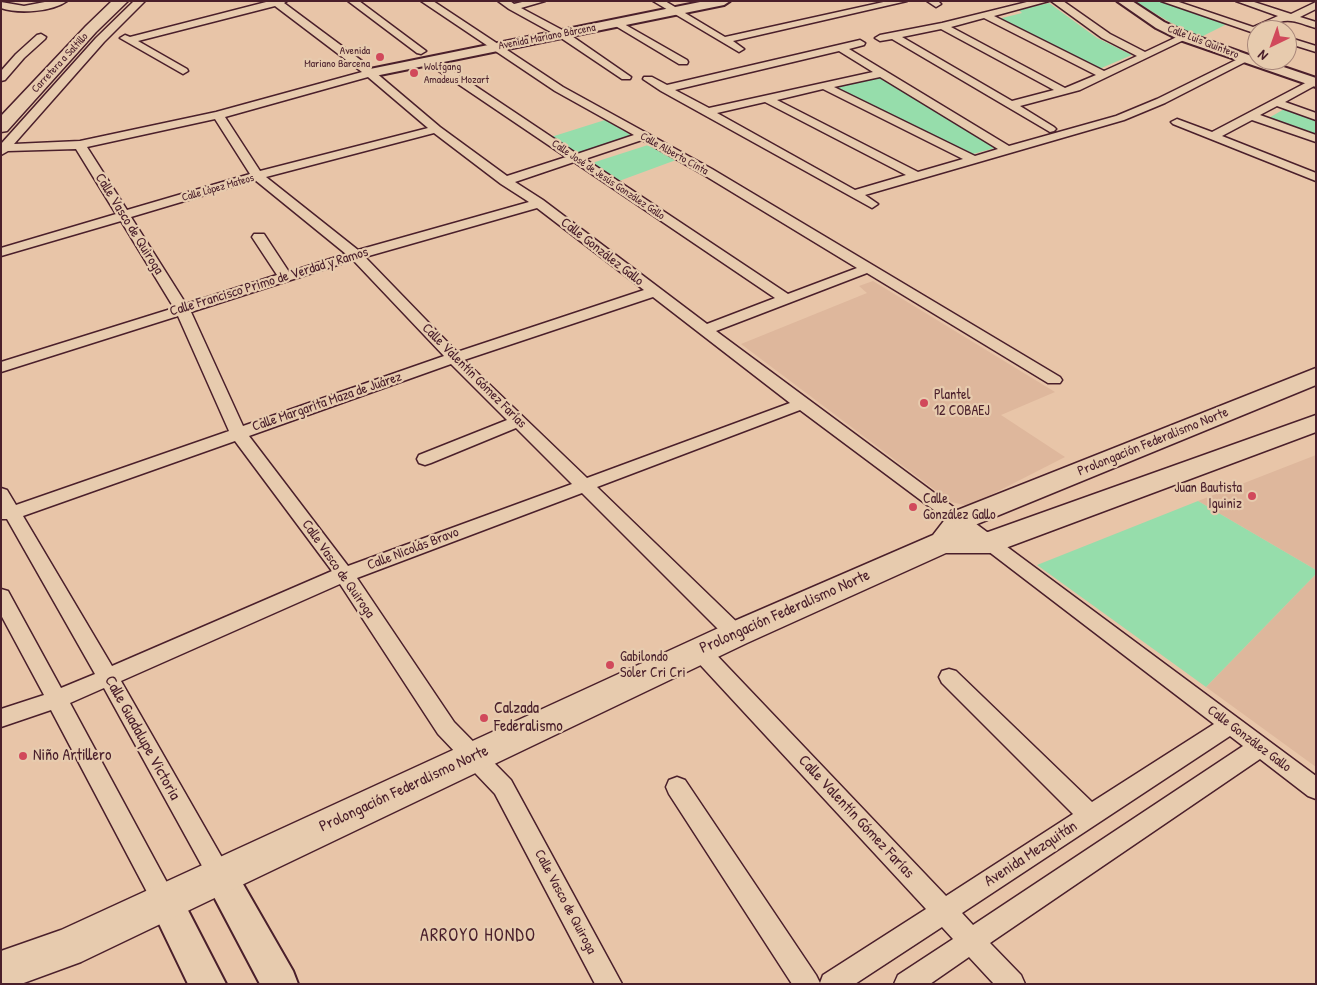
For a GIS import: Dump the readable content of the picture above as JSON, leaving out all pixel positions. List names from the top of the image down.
{
  "streets": {
    "main road": ["Carretera a Saltillo", "Prolongación Federalismo Norte", "Calle Guadalupe Victoria"],
    "street": [
      "Avenida Mariano Bárcena",
      "Calle Luis Quintero",
      "Calle Alberto Cinta",
      "Calle José de Jesús González Gallo",
      "Calle López Mateos",
      "Calle Vasco de Quiroga",
      "Calle González Gallo",
      "Calle Francisco Primo de Verdad y Ramos",
      "Calle Valentín Gómez Farías",
      "Calle Margarita Maza de Juárez",
      "Calle Nicolás Bravo",
      "Avenida Mezquitán"
    ]
  },
  "crossings": [
    ["Avenida Mariano Bárcena", "Calle Alberto Cinta"],
    ["Avenida Mariano Bárcena", "Calle José de Jesús González Gallo"],
    ["Avenida Mariano Bárcena", "Calle González Gallo"],
    ["Calle López Mateos", "Calle Vasco de Quiroga"],
    ["Calle López Mateos", "Calle González Gallo"],
    ["Calle López Mateos", "Calle Valentín Gómez Farías"],
    ["Calle Vasco de Quiroga", "Calle Francisco Primo de Verdad y Ramos"],
    ["Calle Vasco de Quiroga", "Calle Margarita Maza de Juárez"],
    ["Calle Vasco de Quiroga", "Prolongación Federalismo Norte"],
    ["Calle Vasco de Quiroga", "Calle Nicolás Bravo"],
    ["Calle González Gallo", "Calle Francisco Primo de Verdad y Ramos"],
    ["Calle González Gallo", "Calle Margarita Maza de Juárez"],
    ["Calle González Gallo", "Prolongación Federalismo Norte"],
    ["Calle González Gallo", "Calle Nicolás Bravo"],
    ["Calle González Gallo", "Avenida Mezquitán"],
    ["Calle Francisco Primo de Verdad y Ramos", "Calle Valentín Gómez Farías"],
    ["Calle Valentín Gómez Farías", "Calle Margarita Maza de Juárez"],
    ["Calle Valentín Gómez Farías", "Prolongación Federalismo Norte"],
    ["Calle Valentín Gómez Farías", "Calle Nicolás Bravo"],
    ["Calle Valentín Gómez Farías", "Avenida Mezquitán"],
    ["Calle Margarita Maza de Juárez", "Calle Guadalupe Victoria"],
    ["Prolongación Federalismo Norte", "Calle Guadalupe Victoria"],
    ["Calle Nicolás Bravo", "Calle Guadalupe Victoria"]
  ],
  "districts": ["ARROYO HONDO"],
  "places": [
    "Avenida Mariano Barcena",
    "Wolfgang Amadeus Mozart",
    "Plantel 12 COBAEJ",
    "Juan Bautista Iguiniz",
    "Calle González Gallo",
    "Gabilondo Soler Cri Cri",
    "Calzada Federalismo",
    "Niño Artillero"
  ],
  "north": "bottom left"
}
